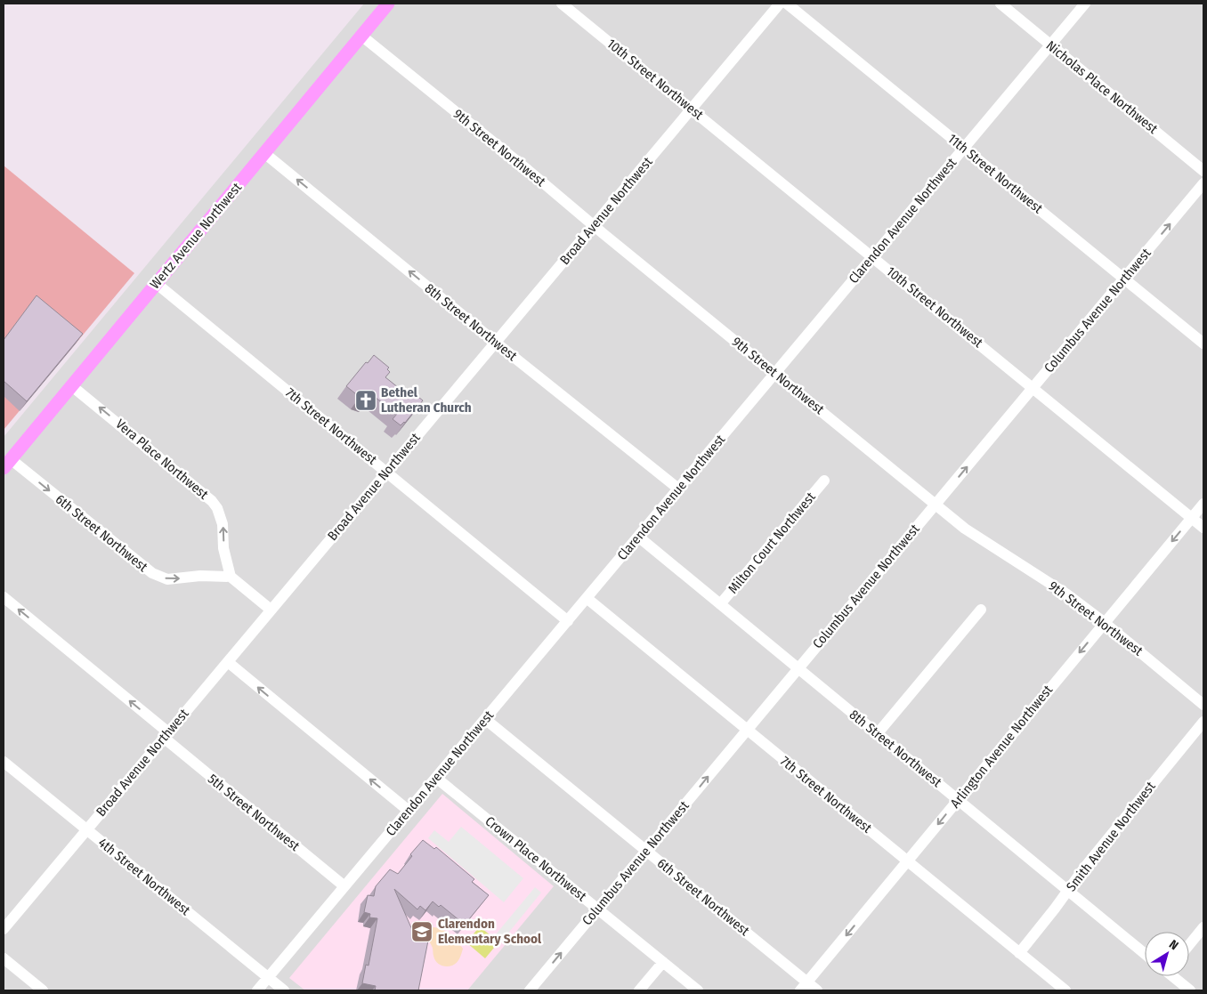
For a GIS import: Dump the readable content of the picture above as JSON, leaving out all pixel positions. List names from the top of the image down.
{
  "streets": {
    "main road": ["Wertz Avenue Northwest"],
    "street": [
      "10th Street Northwest",
      "Nicholas Place Northwest",
      "9th Street Northwest",
      "11th Street Northwest",
      "Broad Avenue Northwest",
      "Clarendon Avenue Northwest",
      "Columbus Avenue Northwest",
      "8th Street Northwest",
      "7th Street Northwest",
      "Vera Place Northwest",
      "6th Street Northwest",
      "Milton Court Northwest",
      "Arlington Avenue Northwest",
      "5th Street Northwest",
      "Smith Avenue Northwest",
      "Crown Place Northwest",
      "4th Street Northwest"
    ]
  },
  "crossings": [
    ["10th Street Northwest", "Broad Avenue Northwest"],
    ["10th Street Northwest", "Clarendon Avenue Northwest"],
    ["10th Street Northwest", "Columbus Avenue Northwest"],
    ["10th Street Northwest", "Arlington Avenue Northwest"],
    ["Nicholas Place Northwest", "Clarendon Avenue Northwest"],
    ["9th Street Northwest", "Broad Avenue Northwest"],
    ["9th Street Northwest", "Clarendon Avenue Northwest"],
    ["9th Street Northwest", "Wertz Avenue Northwest"],
    ["9th Street Northwest", "Columbus Avenue Northwest"],
    ["9th Street Northwest", "Arlington Avenue Northwest"],
    ["11th Street Northwest", "Clarendon Avenue Northwest"],
    ["11th Street Northwest", "Columbus Avenue Northwest"],
    ["Broad Avenue Northwest", "8th Street Northwest"],
    ["Broad Avenue Northwest", "7th Street Northwest"],
    ["Broad Avenue Northwest", "5th Street Northwest"],
    ["Broad Avenue Northwest", "4th Street Northwest"],
    ["Clarendon Avenue Northwest", "8th Street Northwest"],
    ["Clarendon Avenue Northwest", "7th Street Northwest"],
    ["Clarendon Avenue Northwest", "6th Street Northwest"],
    ["Clarendon Avenue Northwest", "5th Street Northwest"],
    ["Clarendon Avenue Northwest", "Crown Place Northwest"],
    ["Clarendon Avenue Northwest", "4th Street Northwest"],
    ["Wertz Avenue Northwest", "8th Street Northwest"],
    ["Wertz Avenue Northwest", "7th Street Northwest"],
    ["Wertz Avenue Northwest", "Vera Place Northwest"],
    ["Wertz Avenue Northwest", "6th Street Northwest"],
    ["Columbus Avenue Northwest", "8th Street Northwest"],
    ["Columbus Avenue Northwest", "7th Street Northwest"],
    ["Columbus Avenue Northwest", "6th Street Northwest"],
    ["Columbus Avenue Northwest", "Crown Place Northwest"],
    ["8th Street Northwest", "Milton Court Northwest"],
    ["8th Street Northwest", "Arlington Avenue Northwest"],
    ["8th Street Northwest", "Smith Avenue Northwest"],
    ["7th Street Northwest", "Arlington Avenue Northwest"],
    ["7th Street Northwest", "Smith Avenue Northwest"],
    ["Vera Place Northwest", "6th Street Northwest"],
    ["6th Street Northwest", "Arlington Avenue Northwest"]
  ],
  "one_way": [
    "Columbus Avenue Northwest",
    "Vera Place Northwest",
    "6th Street Northwest",
    "Arlington Avenue Northwest",
    "5th Street Northwest"
  ],
  "places": {
    "church": ["Bethel Lutheran Church"],
    "school or university": ["Clarendon Elementary School"]
  },
  "north": "top right"
}
